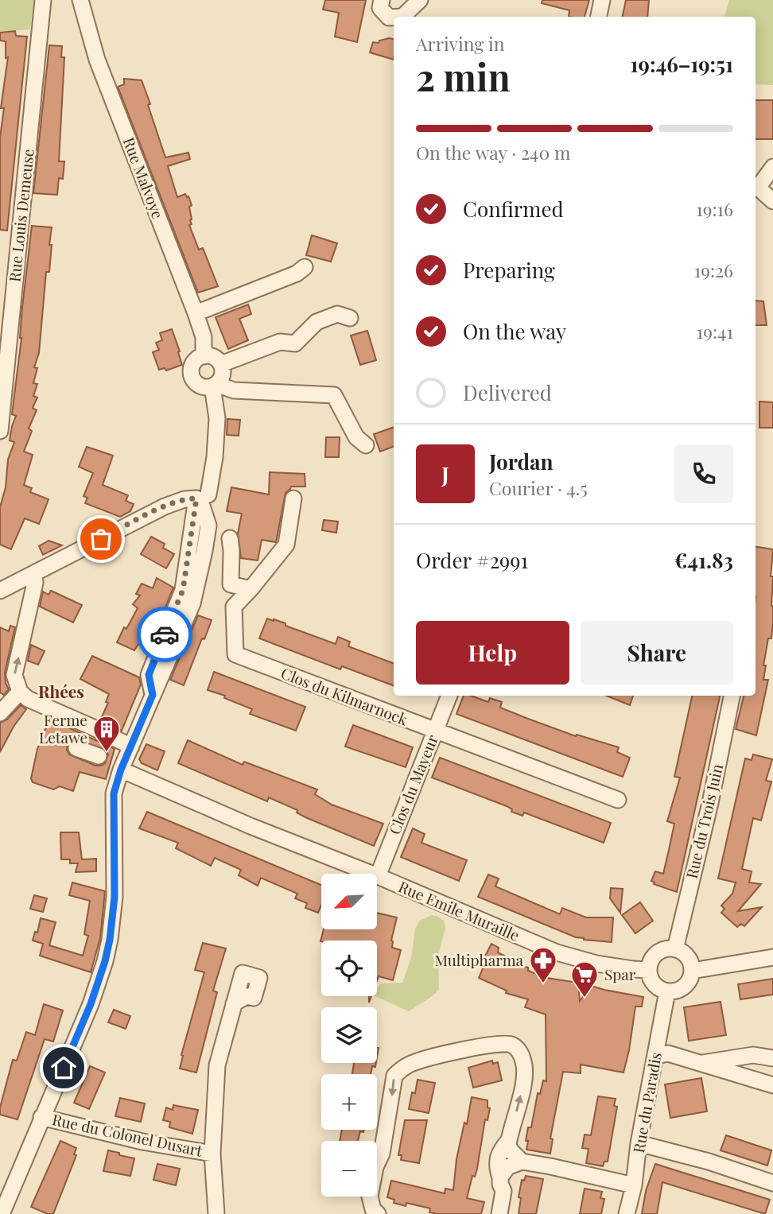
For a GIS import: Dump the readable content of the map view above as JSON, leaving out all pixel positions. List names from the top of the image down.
{
  "streets": {
    "street": [
      "Rue Malvoye",
      "Rue Louis Demeuse",
      "Clos du Kilmarnock",
      "Clos du Mayeur",
      "Rue du Trois Juin",
      "Rue Emile Muraille",
      "Rue du Paradis",
      "Rue du Colonel Dusart"
    ]
  },
  "crossings": [
    ["Clos du Kilmarnock", "Clos du Mayeur"],
    ["Clos du Mayeur", "Rue Emile Muraille"],
    ["Rue du Trois Juin", "Rue Emile Muraille"],
    ["Rue du Trois Juin", "Rue du Paradis"],
    ["Rue Emile Muraille", "Rue du Paradis"]
  ],
  "districts": ["Rhées"],
  "places": {
    "building": ["Ferme Letawe"],
    "pharmacy": ["Multipharma"],
    "supermarket": ["Spar"]
  },
  "north": "bottom left",
  "page": {
    "heading": ["2 min", "Arriving in", "19:46–19:51"],
    "panel": [
      "Jordan",
      "Courier · 4.5",
      "Order #2991",
      "€41.83"
    ],
    "bar": "On the way · 240 m",
    "list": [
      ["Confirmed", "19:16"],
      ["Preparing", "19:26"],
      ["On the way", "19:41"],
      "Delivered"
    ],
    "round": "J",
    "buttons": ["Help", "Share"],
    "map_buttons": ["+", "−"]
  }
}
